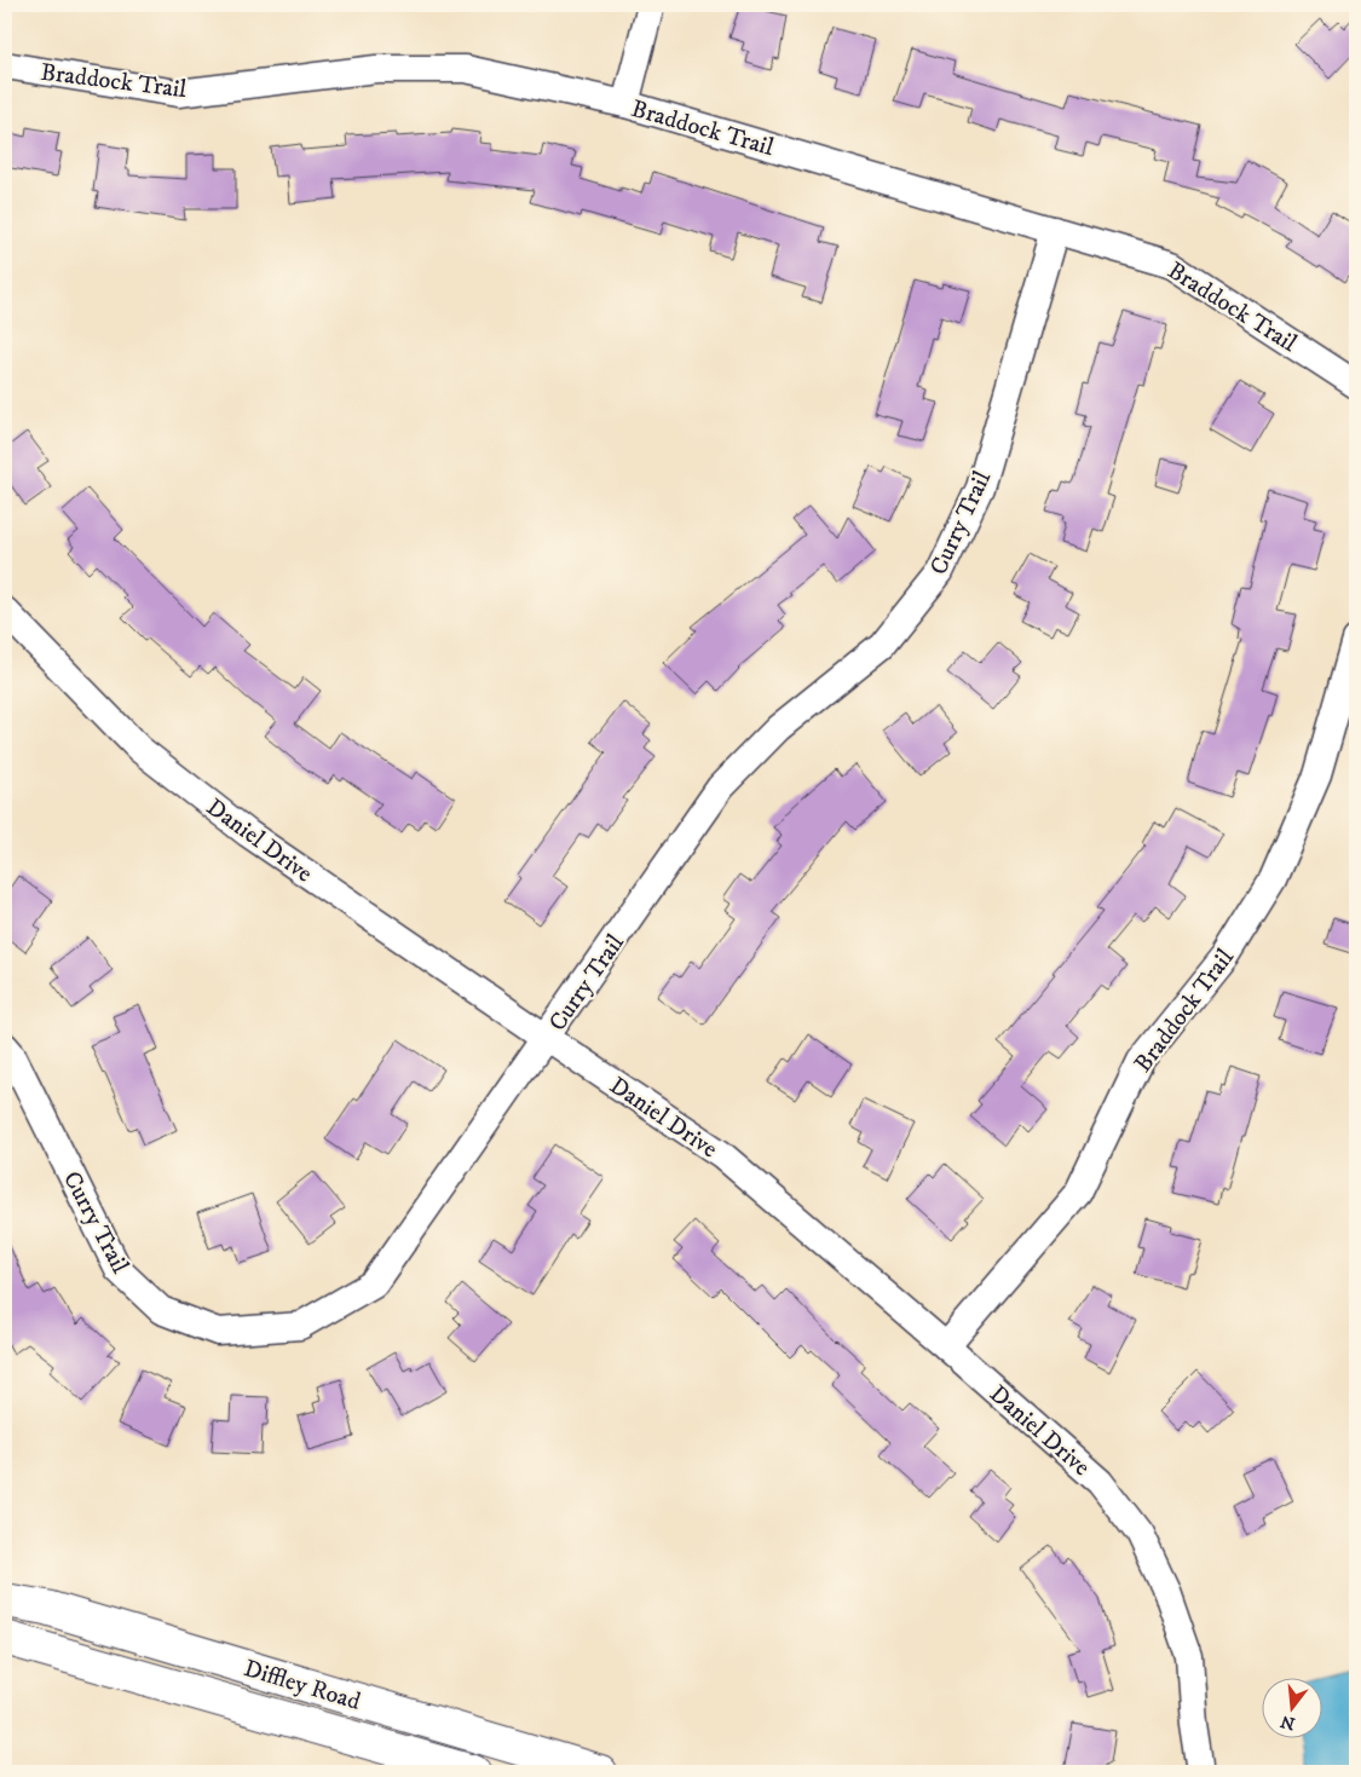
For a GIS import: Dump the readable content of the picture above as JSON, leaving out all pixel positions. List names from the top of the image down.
{
  "streets": {
    "main road": ["Diffley Road"],
    "street": ["Braddock Trail", "Curry Trail", "Daniel Drive"]
  },
  "crossings": [
    ["Braddock Trail", "Curry Trail"],
    ["Braddock Trail", "Daniel Drive"],
    ["Curry Trail", "Daniel Drive"]
  ],
  "north": "bottom"
}
